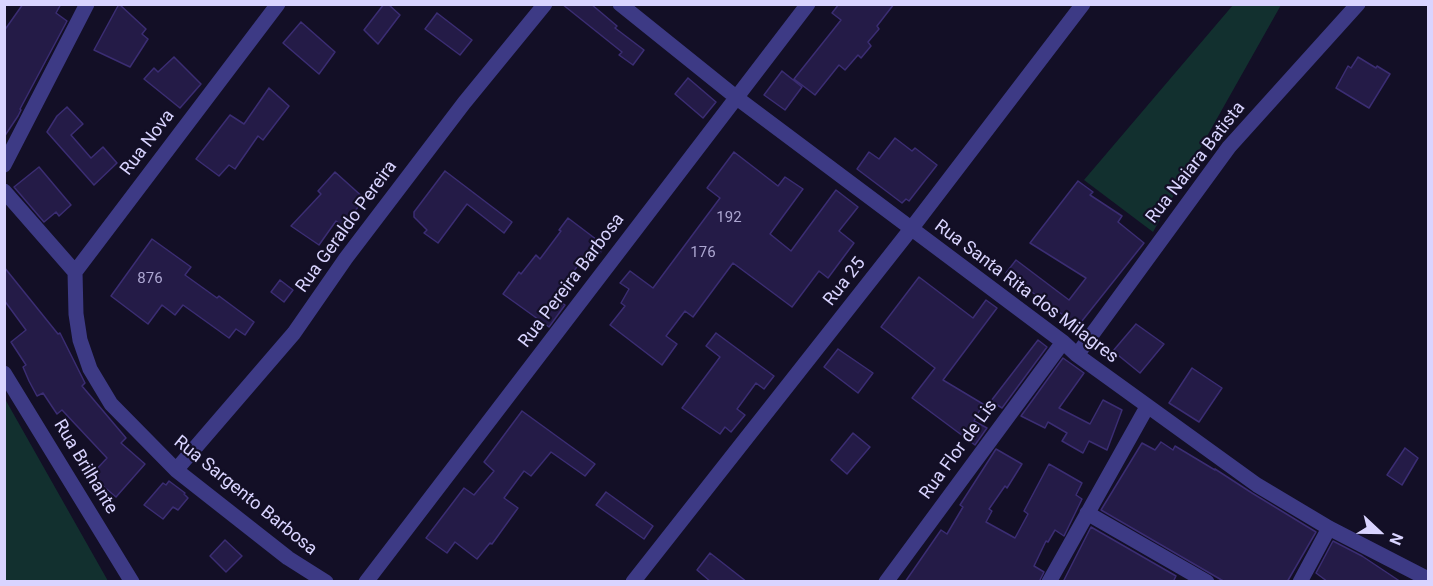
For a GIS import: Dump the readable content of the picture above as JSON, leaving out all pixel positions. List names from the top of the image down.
{
  "streets": {
    "street": [
      "Rua Nova",
      "Rua Naiara Batista",
      "Rua Geraldo Pereira",
      "Rua Pereira Barbosa",
      "Rua 25",
      "Rua Santa Rita dos Milagres",
      "Rua Flor de Lis",
      "Rua Brilhante",
      "Rua Sargento Barbosa"
    ]
  },
  "crossings": [
    ["Rua Nova", "Rua Sargento Barbosa"],
    ["Rua Naiara Batista", "Rua Santa Rita dos Milagres"],
    ["Rua Geraldo Pereira", "Rua Sargento Barbosa"],
    ["Rua Pereira Barbosa", "Rua Santa Rita dos Milagres"],
    ["Rua 25", "Rua Santa Rita dos Milagres"],
    ["Rua Santa Rita dos Milagres", "Rua Flor de Lis"]
  ],
  "house_numbers": ["192", "176", "876"],
  "north": "right"
}
